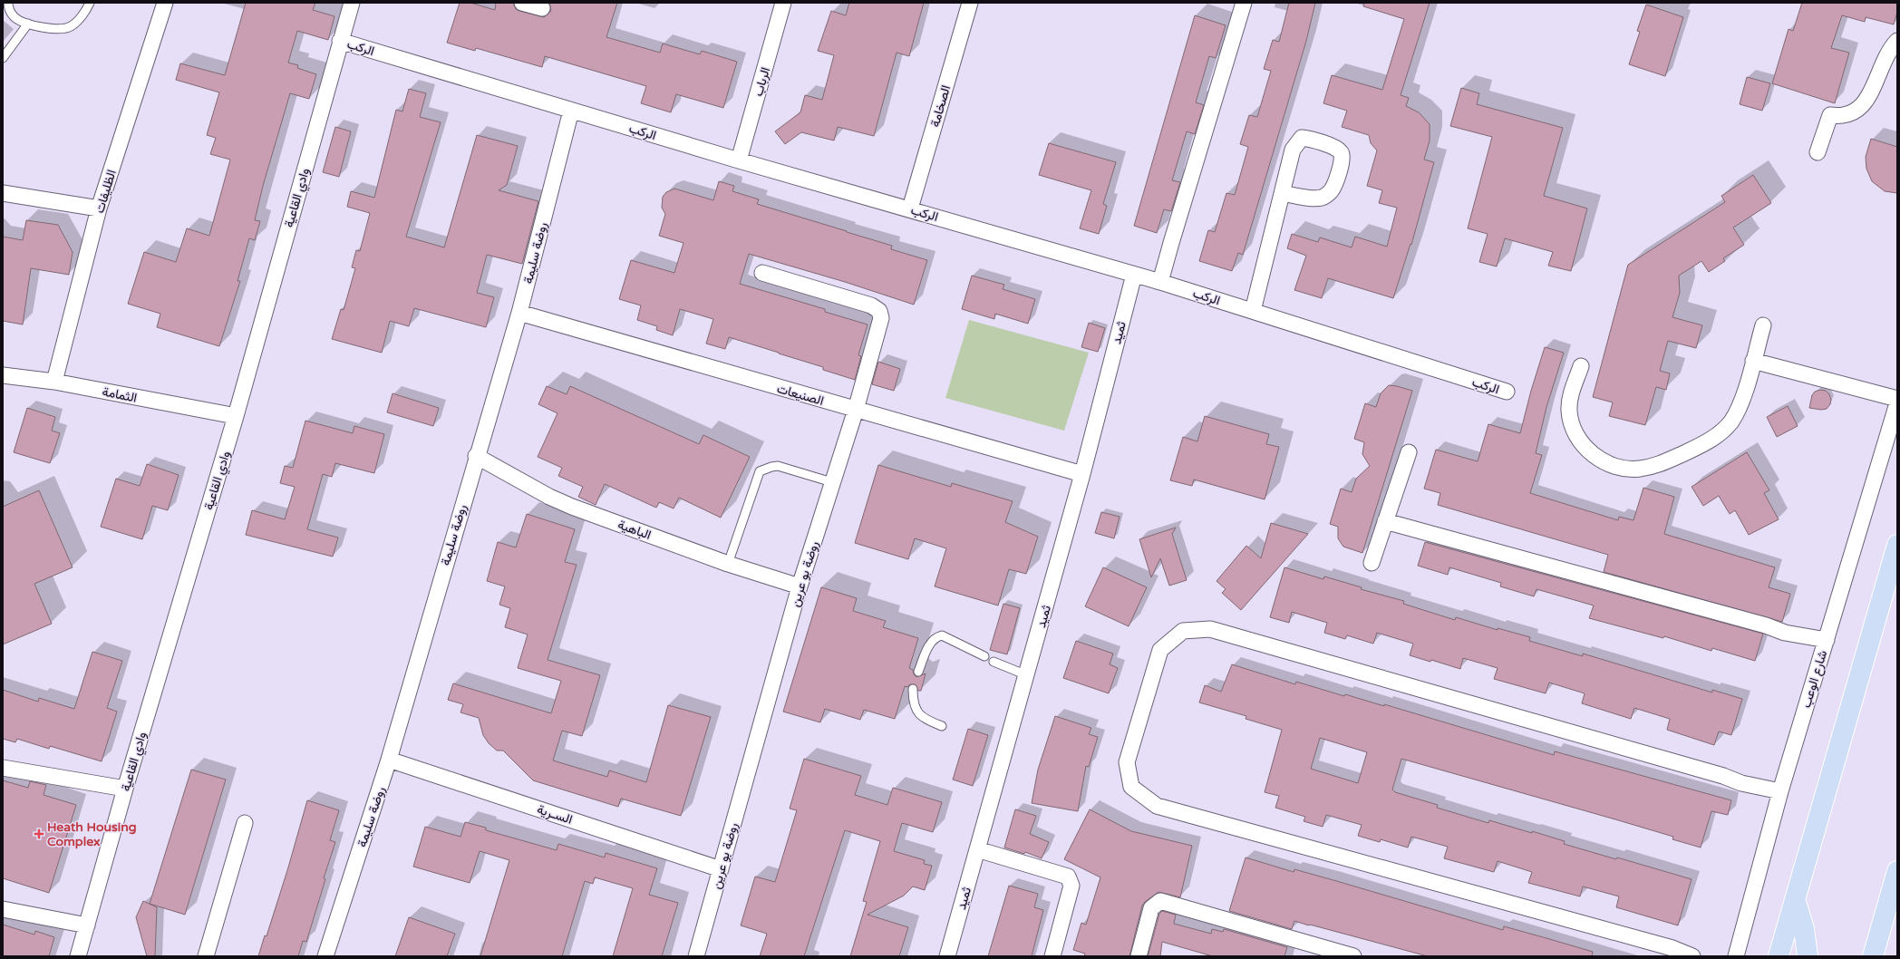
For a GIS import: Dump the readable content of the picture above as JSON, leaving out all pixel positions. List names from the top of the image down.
{
  "streets": {
    "street": [
      "الركب",
      "الرباب",
      "الصخامة",
      "الظليفات",
      "وادي القاعية",
      "روضة سليمة",
      "ثميد",
      "الثمامة",
      "الصنيعات",
      "الباهية",
      "روضة بو عرين",
      "شارع الوعب",
      "السـرية"
    ]
  },
  "crossings": [
    ["الركب", "الرباب"],
    ["الركب", "الصخامة"],
    ["الركب", "وادي القاعية"],
    ["الركب", "روضة سليمة"],
    ["الركب", "ثميد"],
    ["الظليفات", "الثمامة"],
    ["وادي القاعية", "الثمامة"],
    ["روضة سليمة", "الصنيعات"],
    ["روضة سليمة", "الباهية"],
    ["روضة سليمة", "السـرية"],
    ["ثميد", "الصنيعات"],
    ["الصنيعات", "روضة بو عرين"],
    ["الباهية", "روضة بو عرين"],
    ["روضة بو عرين", "السـرية"]
  ],
  "places": {
    "health": ["Heath Housing Complex"]
  }
}
